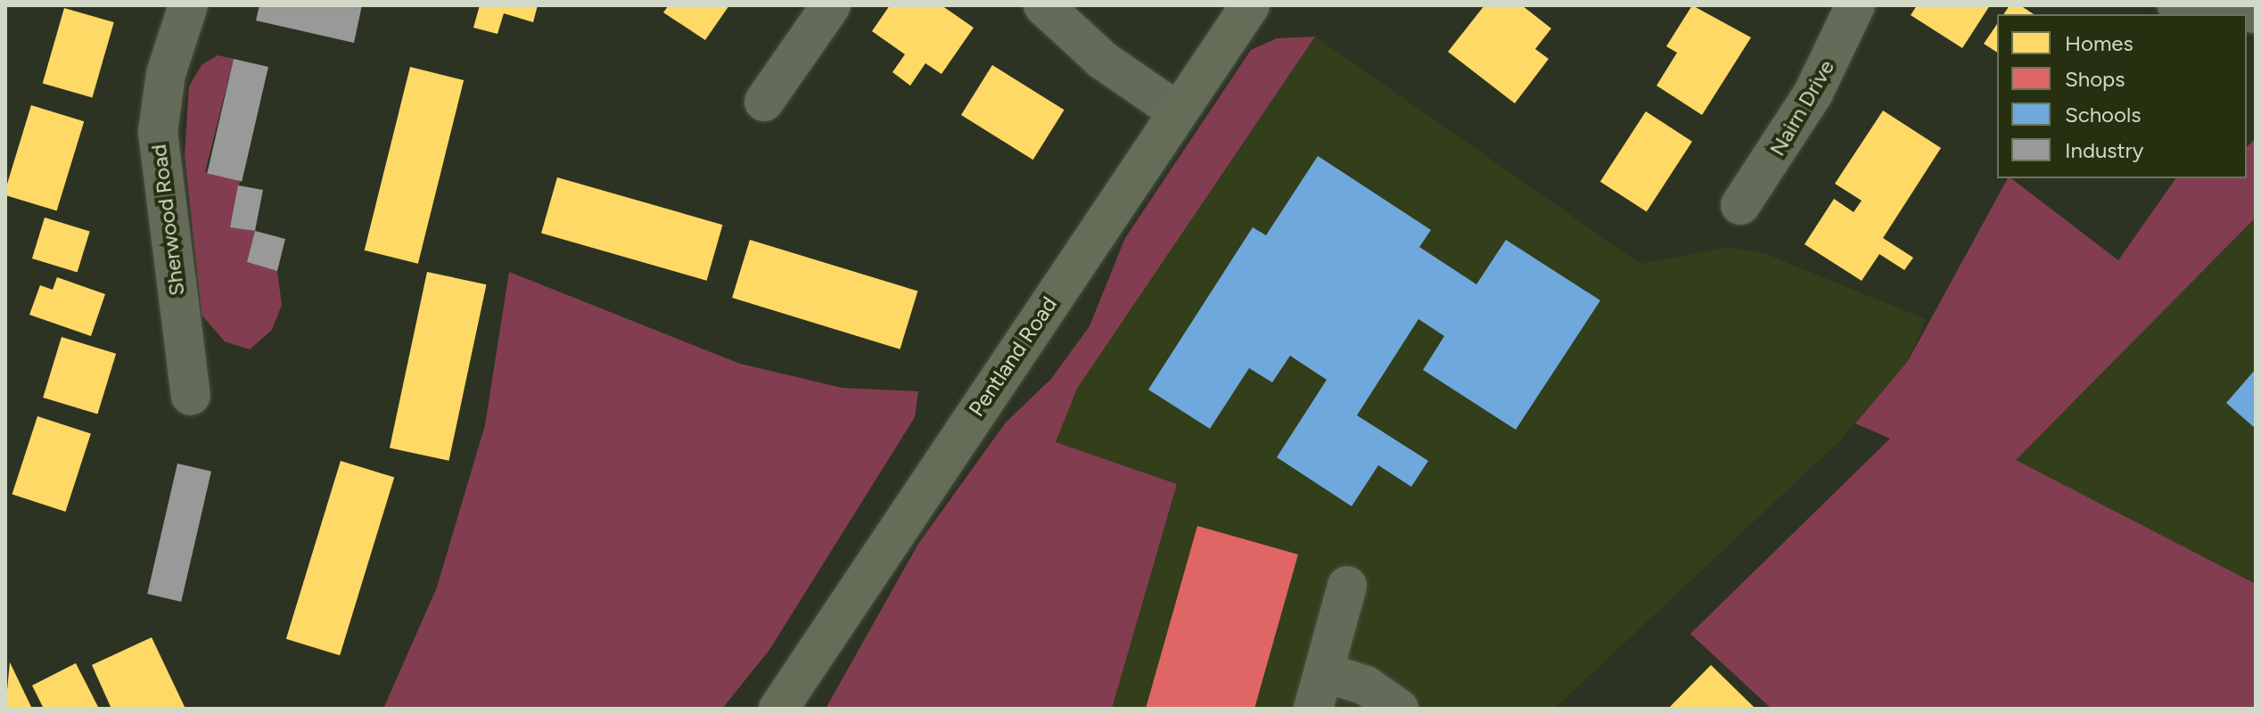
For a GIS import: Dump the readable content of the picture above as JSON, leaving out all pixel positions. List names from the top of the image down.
{
  "streets": {
    "street": ["Nairn Drive", "Sherwood Road", "Pentland Road"]
  },
  "legend": [
    "Homes",
    "Shops",
    "Schools",
    "Industry"
  ]
}
